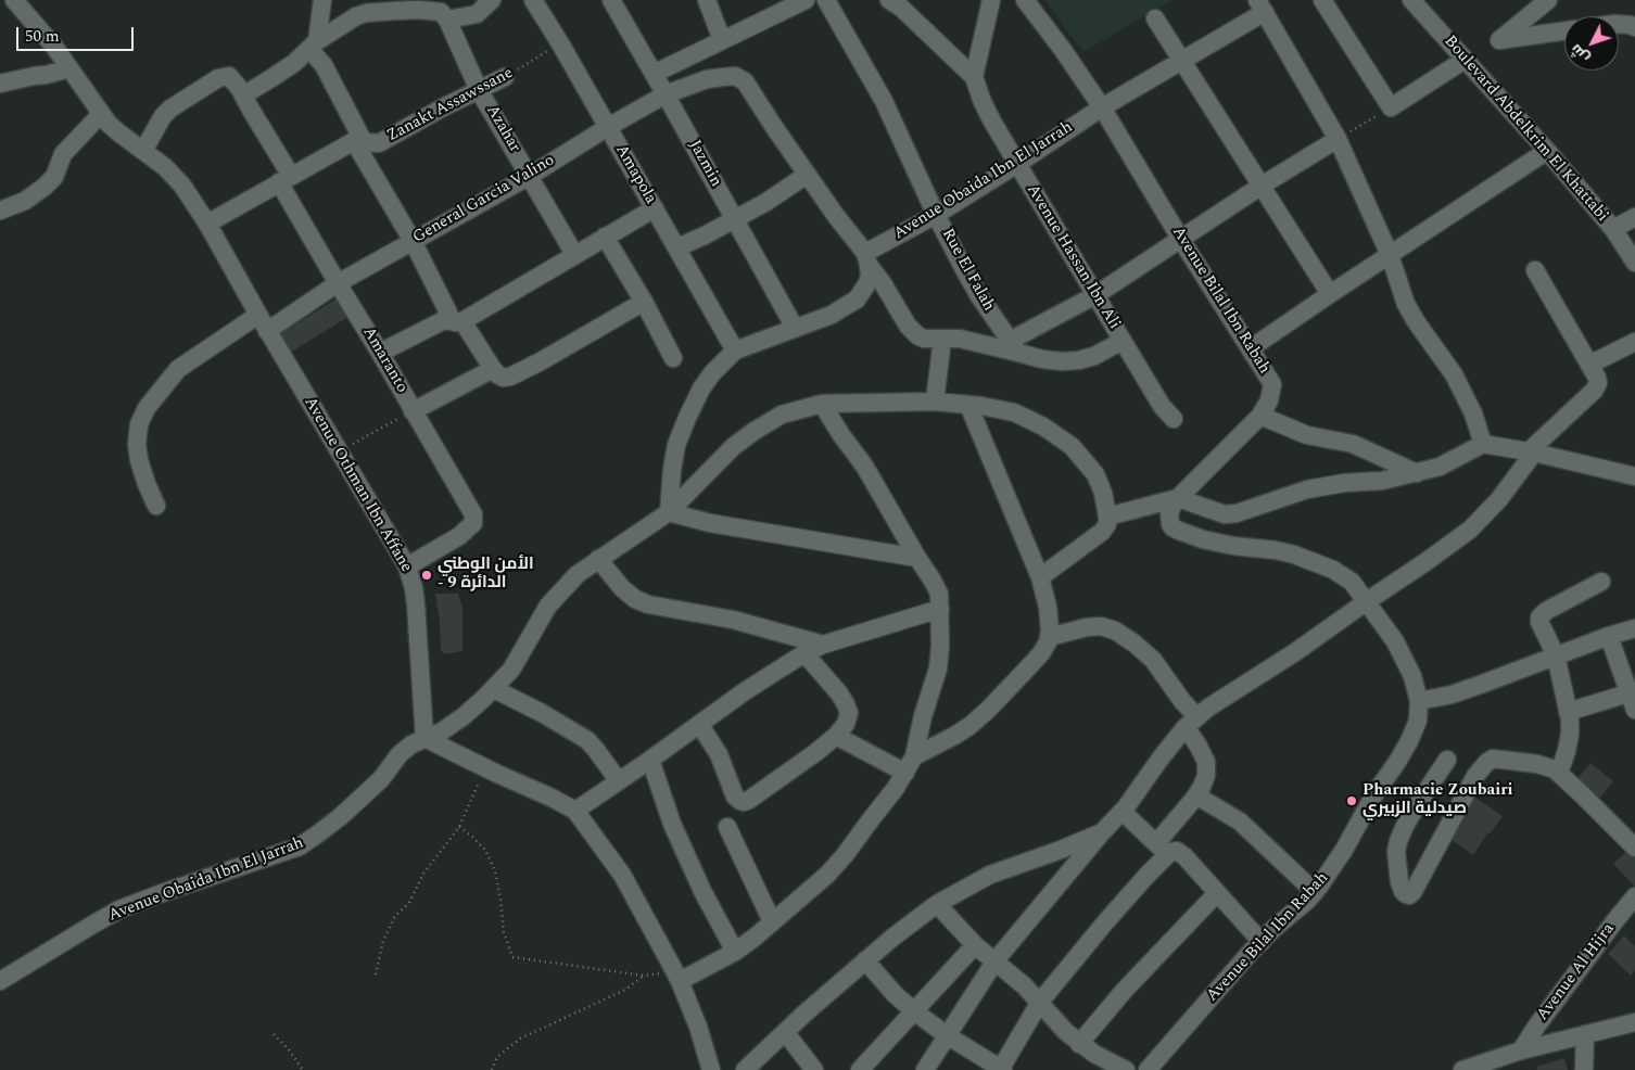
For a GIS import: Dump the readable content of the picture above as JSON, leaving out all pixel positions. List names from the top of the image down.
{
  "streets": {
    "street": [
      "Zanakt Assawssane",
      "Azahar",
      "Boulevard Abdelkrim El Khattabi",
      "Jazmin",
      "Amapola",
      "Avenue Obaida Ibn El Jarrah",
      "General Garcia Valino",
      "Avenue Hassan Ibn Ali",
      "Rue El Falah",
      "Avenue Bilal Ibn Rabah",
      "Amaranto",
      "Avenue Othman Ibn Affane",
      "Avenue Al Hijra"
    ]
  },
  "crossings": [
    ["Zanakt Assawssane", "Azahar"],
    ["Zanakt Assawssane", "Amapola"],
    ["Zanakt Assawssane", "Amaranto"],
    ["Zanakt Assawssane", "Avenue Othman Ibn Affane"],
    ["Azahar", "General Garcia Valino"],
    ["Jazmin", "General Garcia Valino"],
    ["Amapola", "General Garcia Valino"],
    ["Avenue Obaida Ibn El Jarrah", "General Garcia Valino"],
    ["Avenue Obaida Ibn El Jarrah", "Avenue Hassan Ibn Ali"],
    ["Avenue Obaida Ibn El Jarrah", "Rue El Falah"],
    ["Avenue Obaida Ibn El Jarrah", "Avenue Bilal Ibn Rabah"],
    ["Avenue Obaida Ibn El Jarrah", "Avenue Othman Ibn Affane"],
    ["General Garcia Valino", "Rue El Falah"],
    ["General Garcia Valino", "Amaranto"],
    ["General Garcia Valino", "Avenue Othman Ibn Affane"],
    ["Amaranto", "Avenue Othman Ibn Affane"]
  ],
  "places": ["الأمن الوطني - الدائرة 9", "Pharmacie Zoubairi صيدلية الزبيري"],
  "scale_bar": "50 m",
  "north": "bottom left"
}
